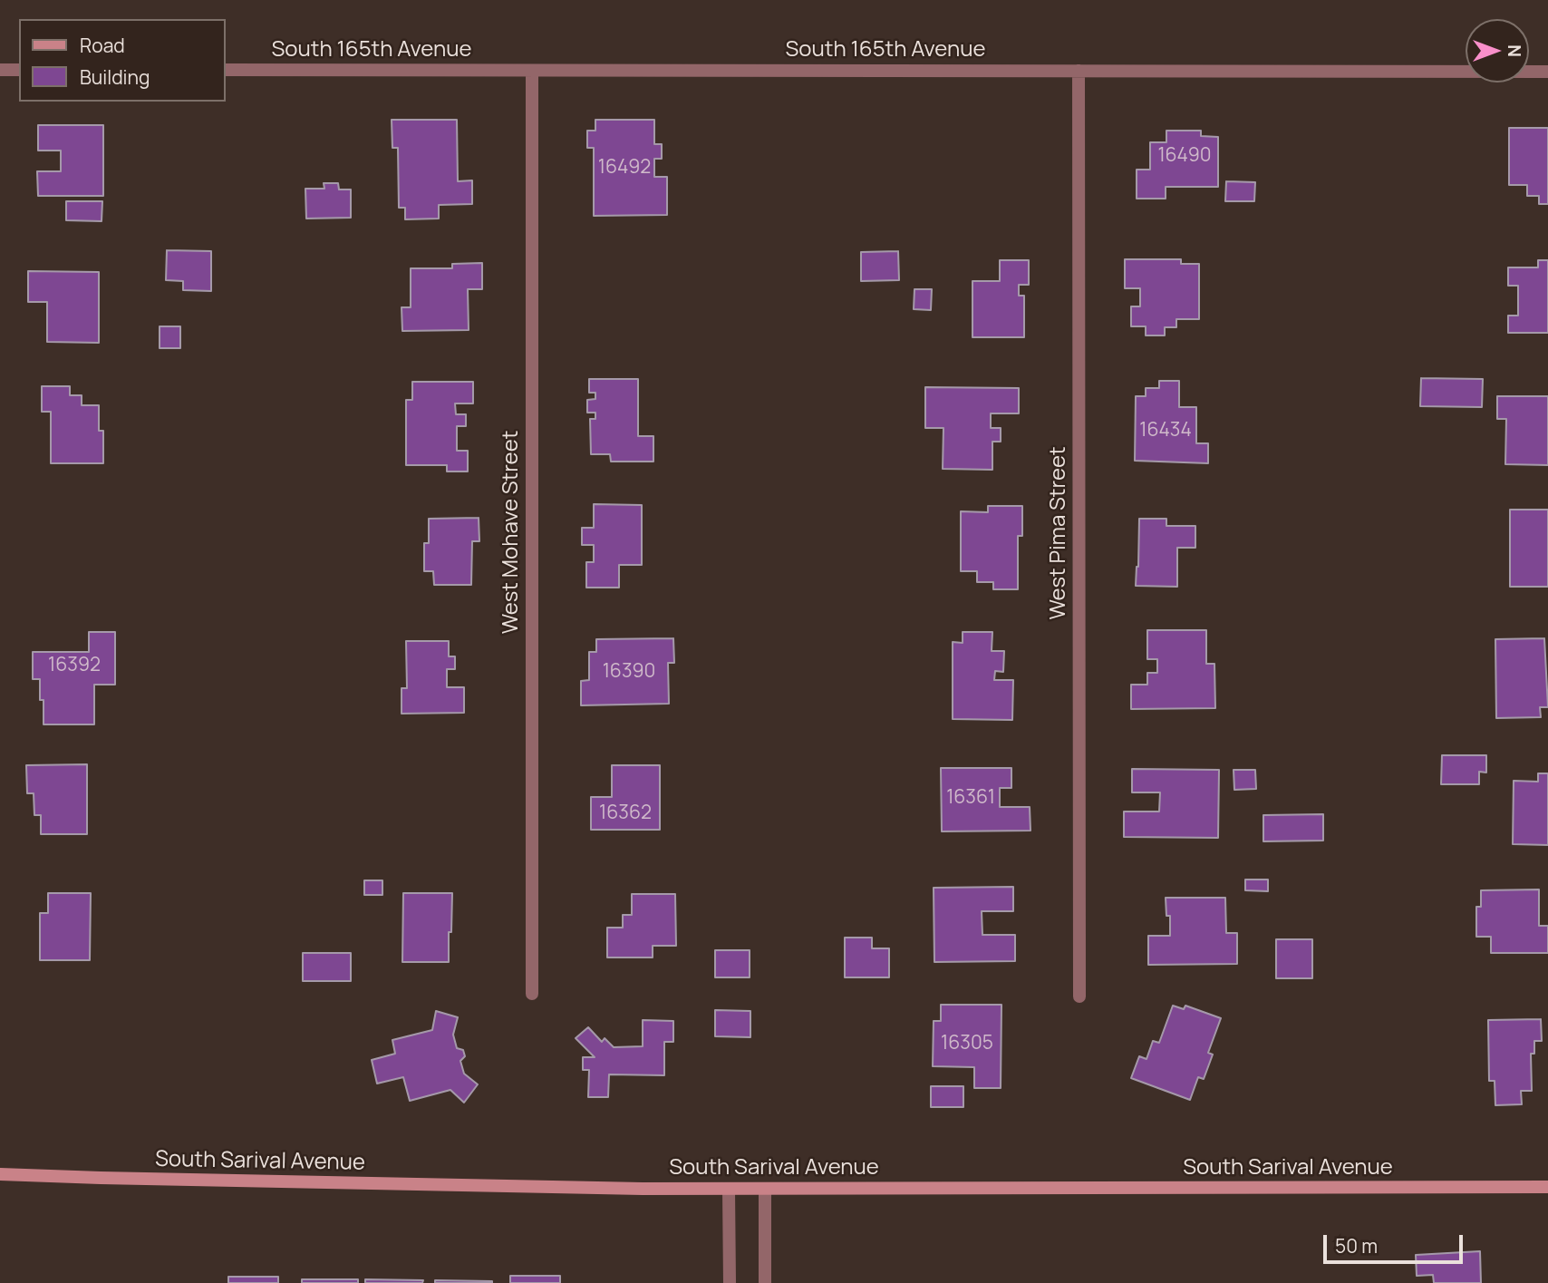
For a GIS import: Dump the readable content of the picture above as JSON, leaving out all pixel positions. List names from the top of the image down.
{
  "streets": {
    "main road": ["South Sarival Avenue"],
    "street": ["South 165th Avenue", "West Mohave Street", "West Pima Street"]
  },
  "crossings": [
    ["South 165th Avenue", "West Mohave Street"],
    ["South 165th Avenue", "West Pima Street"]
  ],
  "house_numbers": [
    "16490",
    "16492",
    "16434",
    "16392",
    "16390",
    "16361",
    "16362",
    "16305"
  ],
  "legend": ["Road", "Building"],
  "scale_bar": "50 m",
  "north": "right"
}
